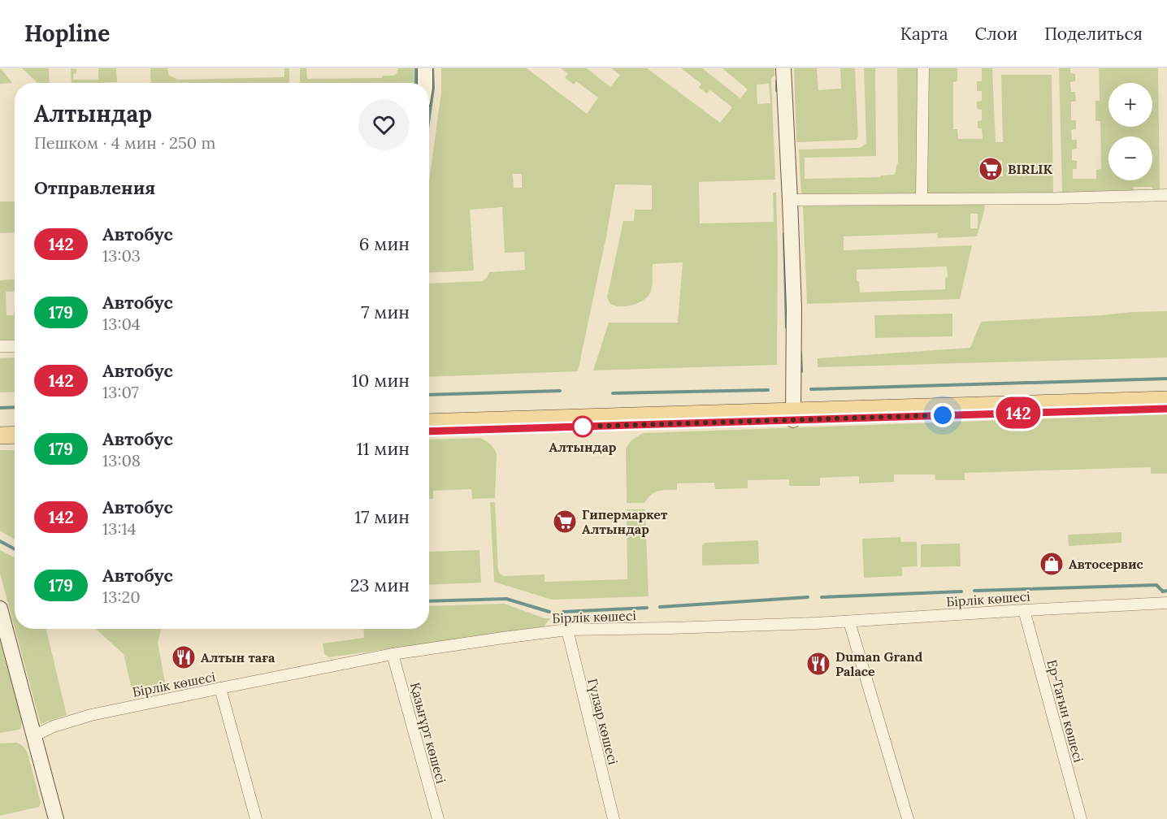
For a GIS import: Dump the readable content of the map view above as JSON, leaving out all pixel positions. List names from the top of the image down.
{
  "streets": {
    "street": [
      "Бірлік көшесі",
      "Ер-Тағын көшесі",
      "Гүлзар көшесі",
      "Қазығұрт көшесі"
    ]
  },
  "crossings": [
    ["Бірлік көшесі", "Ер-Тағын көшесі"],
    ["Бірлік көшесі", "Гүлзар көшесі"],
    ["Бірлік көшесі", "Қазығұрт көшесі"]
  ],
  "places": {
    "supermarket": ["BIRLIK", "Гипермаркет Алтындар"],
    "other": ["Алтындар"],
    "shop": ["Автосервис"],
    "restaurant": ["Алтын таға", "Duman Grand Palace"]
  },
  "lines": ["bus line 142"],
  "page": {
    "header": "Hopline",
    "nav": ["Карта", "Слои", "Поделиться"],
    "on_map": "142",
    "map_buttons": ["+", "−"],
    "heading": [
      ["Алтындар", "Пешком · 4 мин · 250 m"],
      "Отправления"
    ],
    "list": [
      {
        "mark": "142",
        "name": "Автобус",
        "note": "13:03",
        "value": "6 мин"
      },
      {
        "mark": "179",
        "name": "Автобус",
        "note": "13:04",
        "value": "7 мин"
      },
      {
        "mark": "142",
        "name": "Автобус",
        "note": "13:07",
        "value": "10 мин"
      },
      {
        "mark": "179",
        "name": "Автобус",
        "note": "13:08",
        "value": "11 мин"
      },
      {
        "mark": "142",
        "name": "Автобус",
        "note": "13:14",
        "value": "17 мин"
      },
      {
        "mark": "179",
        "name": "Автобус",
        "note": "13:20",
        "value": "23 мин"
      }
    ]
  }
}
